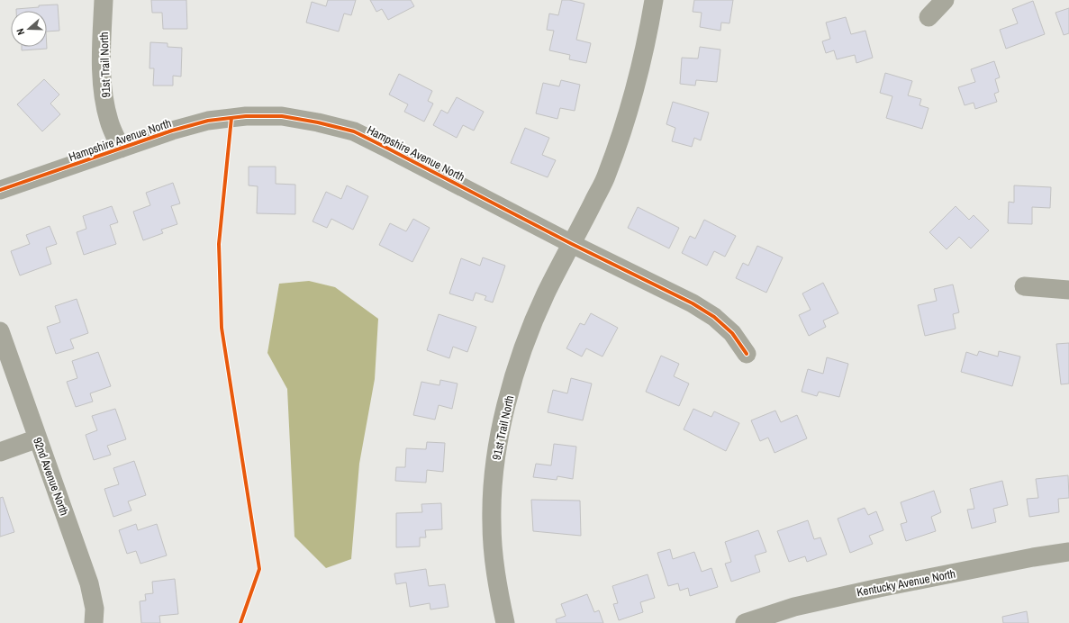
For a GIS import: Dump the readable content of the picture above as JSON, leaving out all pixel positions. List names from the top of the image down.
{
  "streets": {
    "street": [
      "91st Trail North",
      "Hampshire Avenue North",
      "92nd Avenue North",
      "Kentucky Avenue North"
    ]
  },
  "crossings": [
    ["91st Trail North", "Hampshire Avenue North"]
  ],
  "north": "left"
}
